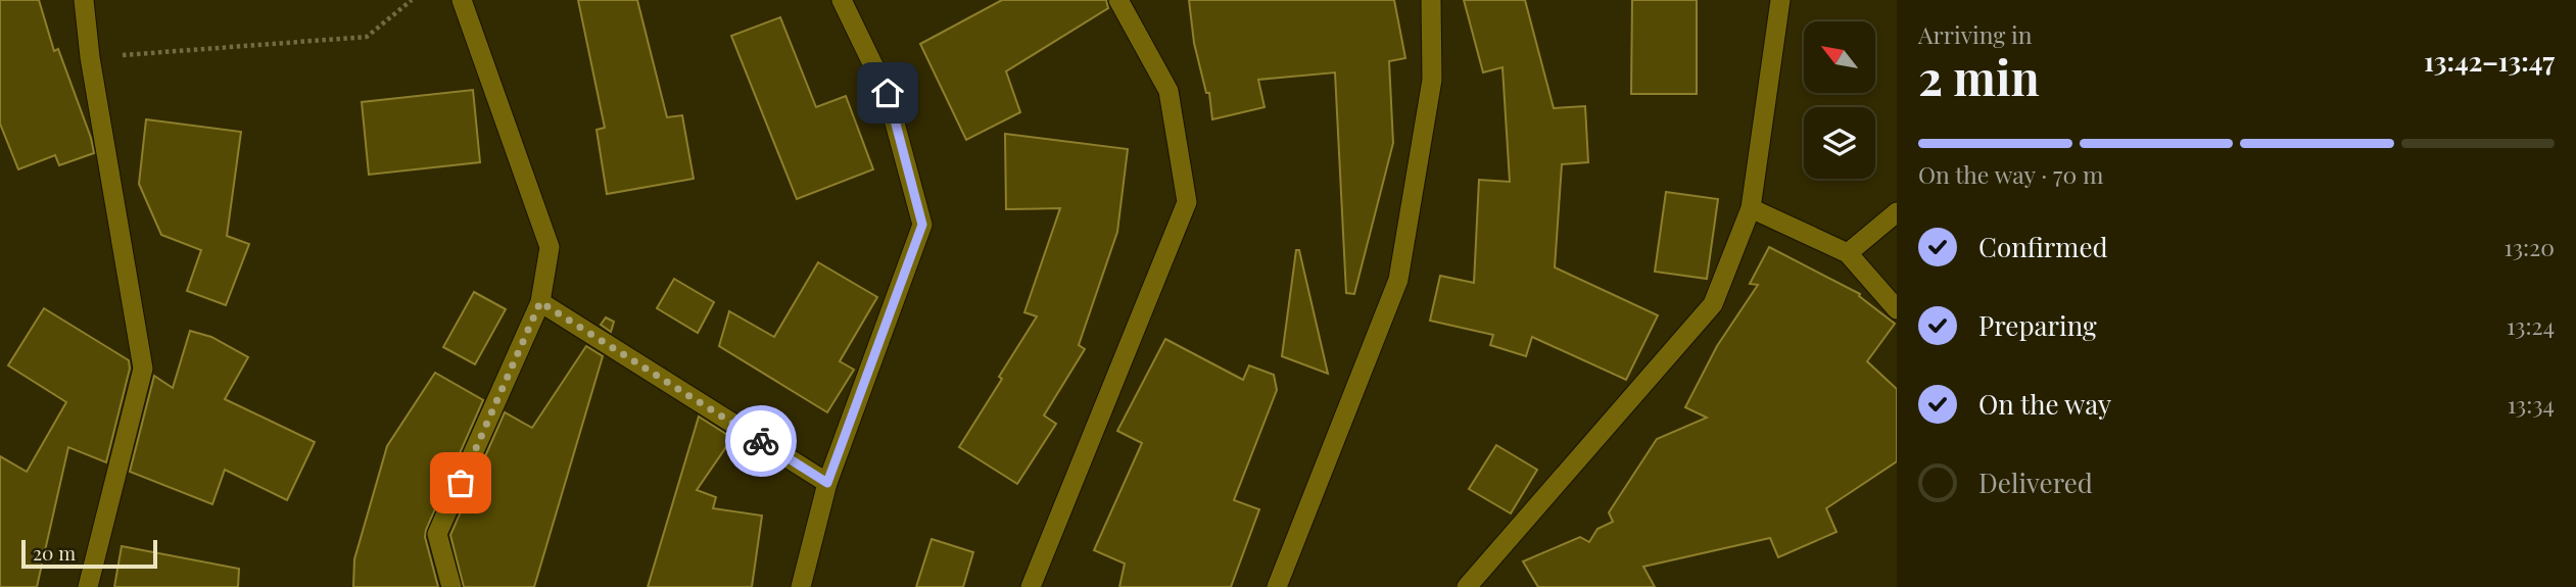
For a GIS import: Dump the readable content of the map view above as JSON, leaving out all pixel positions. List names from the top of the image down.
{
  "scale_bar": "20 m",
  "north": "top left",
  "page": {
    "heading": ["2 min", "Arriving in", "13:42–13:47"],
    "bar": "On the way · 70 m",
    "list": [
      ["Confirmed", "13:20"],
      ["Preparing", "13:24"],
      ["On the way", "13:34"],
      "Delivered"
    ],
    "scale": "20 m"
  }
}
